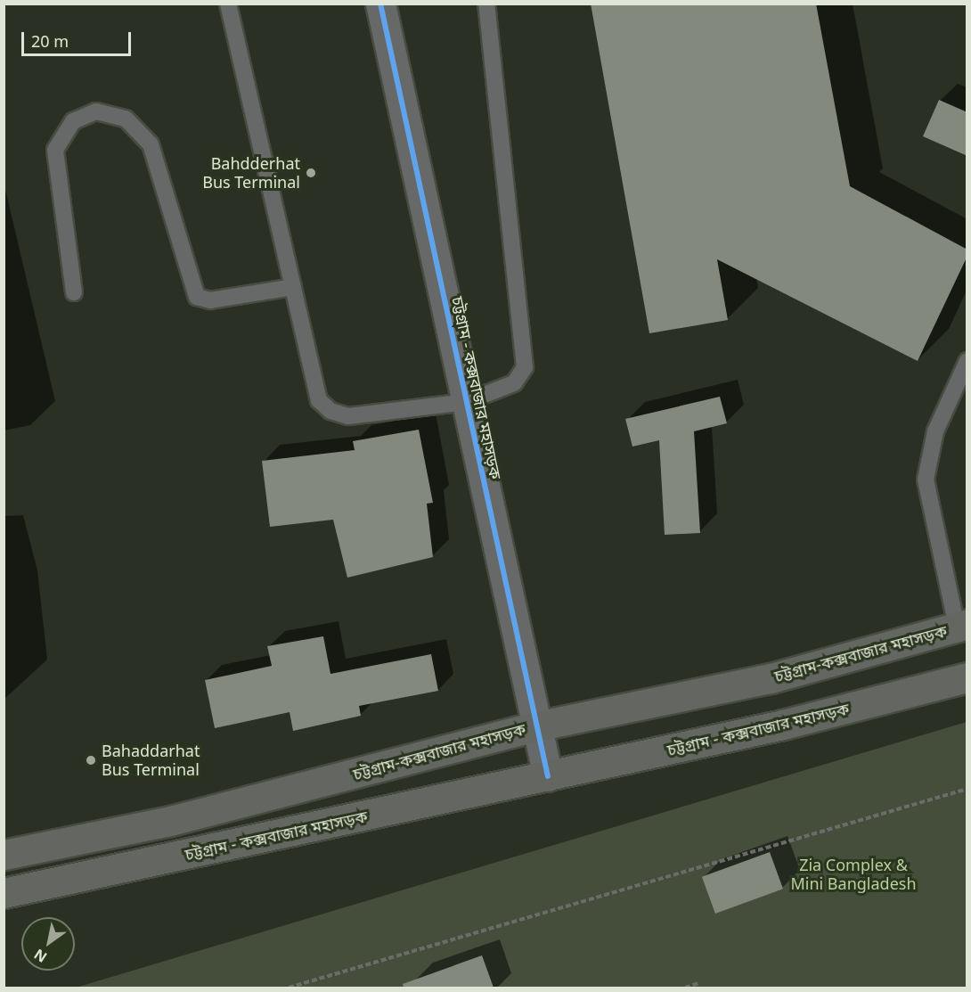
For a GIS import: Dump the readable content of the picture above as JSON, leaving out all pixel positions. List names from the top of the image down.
{
  "streets": {
    "highway": ["চট্টগ্রাম - কক্সবাজার মহাসড়ক", "চট্টগ্রাম-কক্সবাজার মহাসড়ক"]
  },
  "crossings": [
    ["চট্টগ্রাম - কক্সবাজার মহাসড়ক", "চট্টগ্রাম-কক্সবাজার মহাসড়ক"]
  ],
  "parks": ["Zia Complex & Mini Bangladesh"],
  "places": ["Bahdderhat Bus Terminal", "Bahaddarhat Bus Terminal"],
  "scale_bar": "20 m",
  "north": "bottom left"
}
